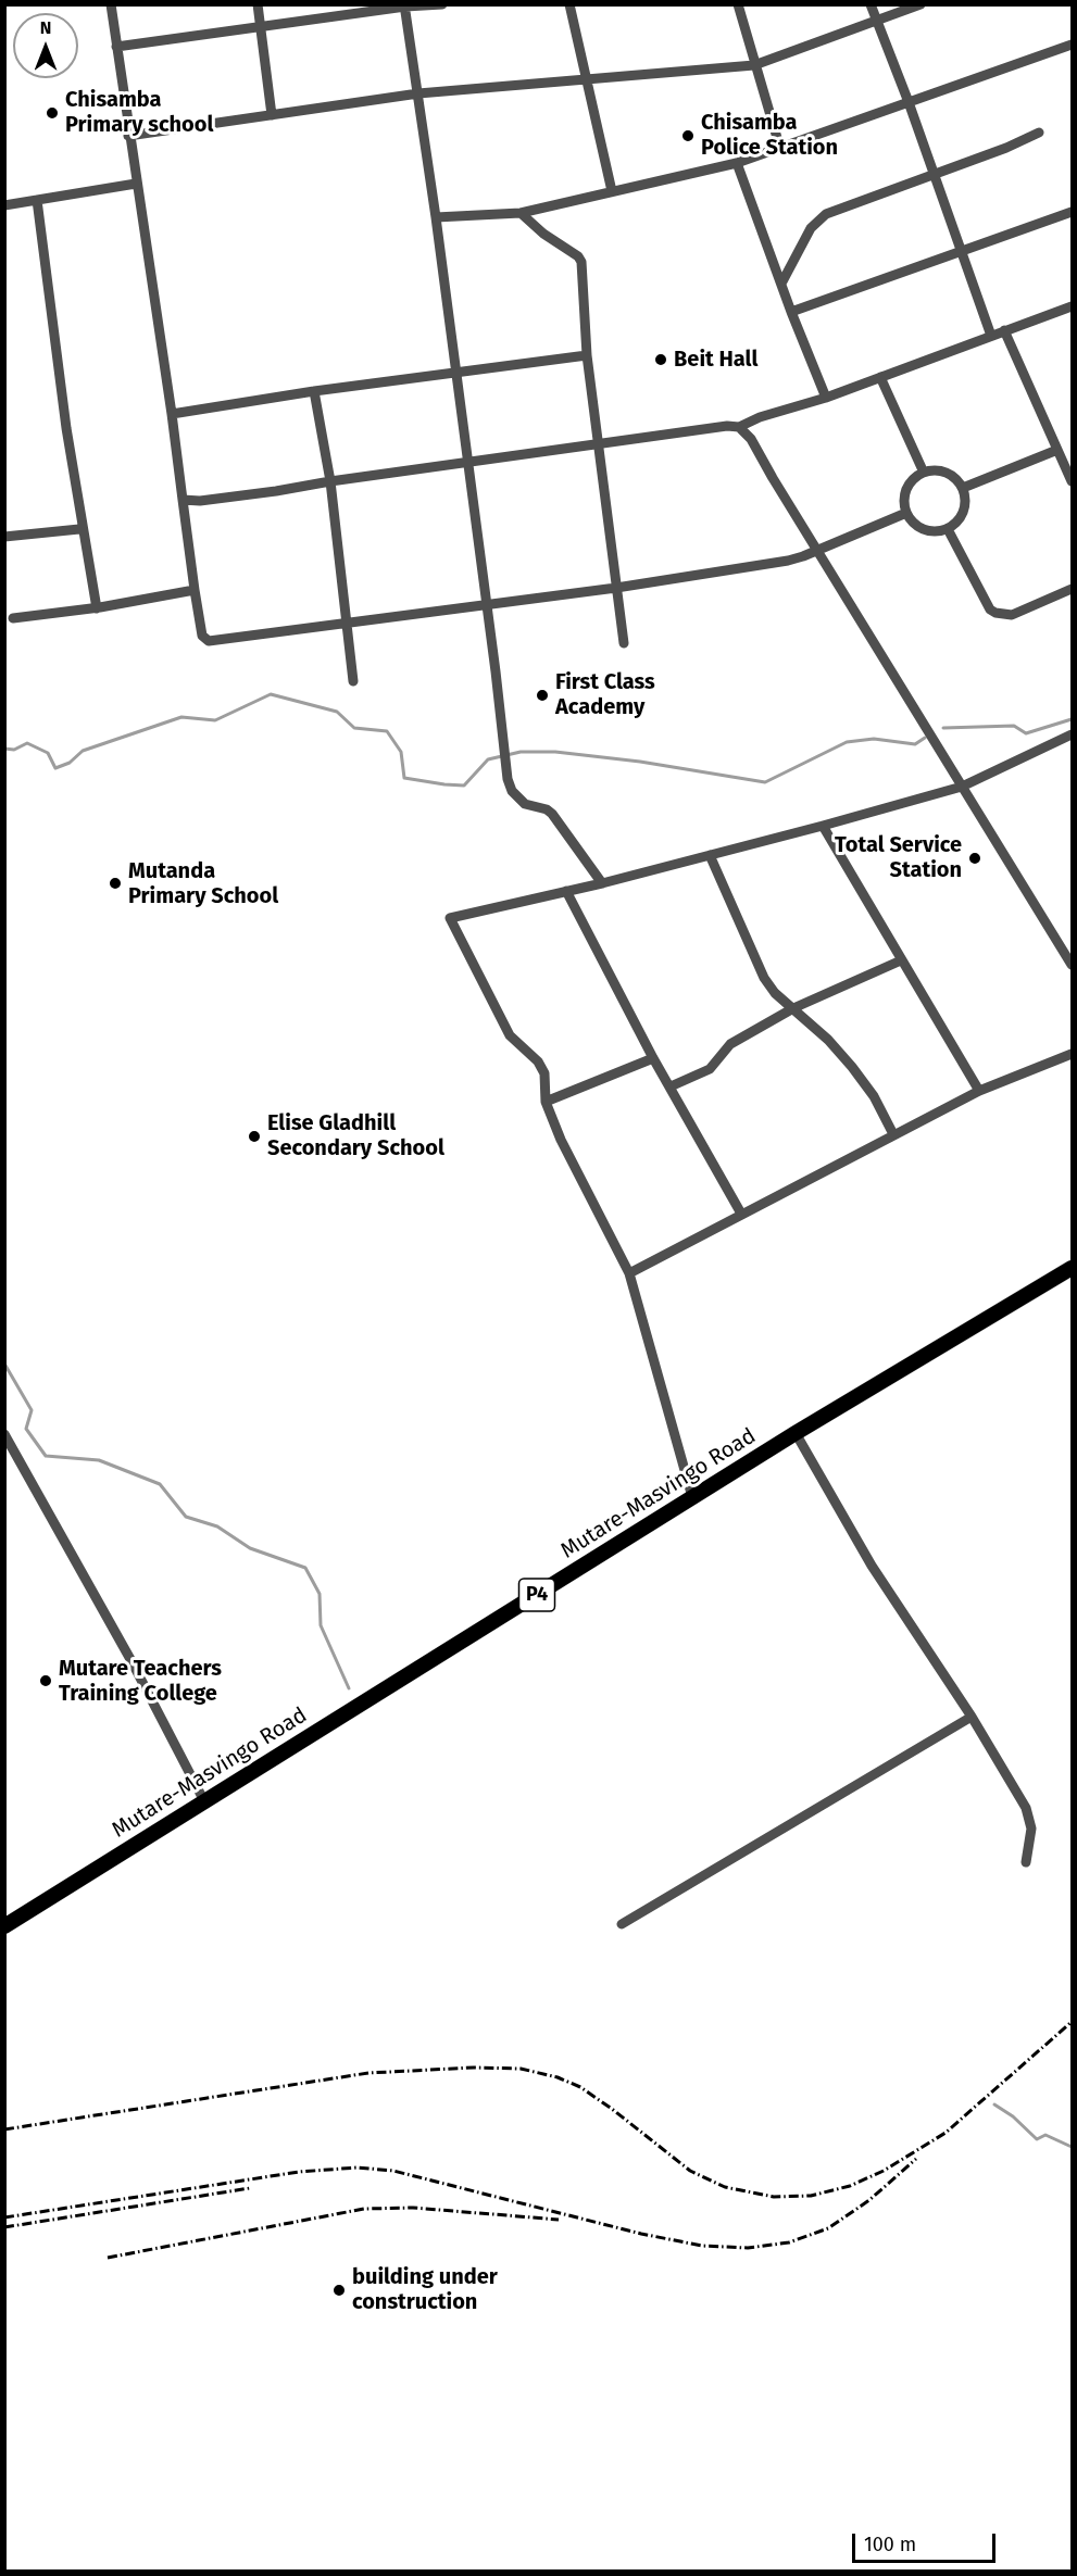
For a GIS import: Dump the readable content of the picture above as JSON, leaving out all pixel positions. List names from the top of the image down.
{
  "streets": {
    "highway": ["Mutare-Masvingo Road", "P4"]
  },
  "places": [
    "Chisamba Primary school",
    "Chisamba Police Station",
    "Beit Hall",
    "First Class Academy",
    "Total Service Station",
    "Mutanda Primary School",
    "Elise Gladhill Secondary School",
    "Mutare Teachers Training College",
    "building under construction"
  ],
  "scale_bar": "100 m",
  "north": "top"
}
